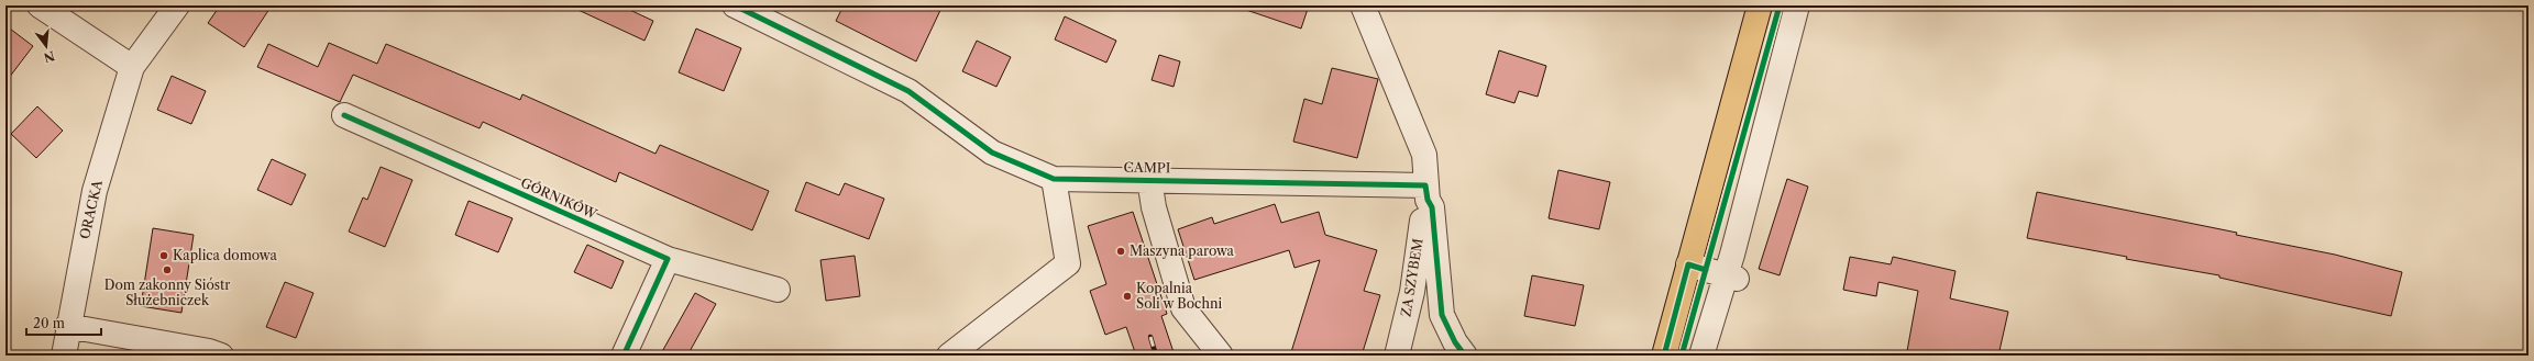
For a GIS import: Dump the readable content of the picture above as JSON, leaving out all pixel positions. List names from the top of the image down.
{
  "streets": {
    "street": [
      "CAMPI",
      "GÓRNIKÓW",
      "ORACKA",
      "ZA SZYBEM"
    ]
  },
  "crossings": [
    ["CAMPI", "ZA SZYBEM"]
  ],
  "places": [
    "Maszyna parowa",
    "Kaplica domowa",
    "Dom zakonny Sióstr Służebniczek",
    "Kopalnia Soli w Bochni"
  ],
  "scale_bar": "20 m",
  "north": "bottom"
}
